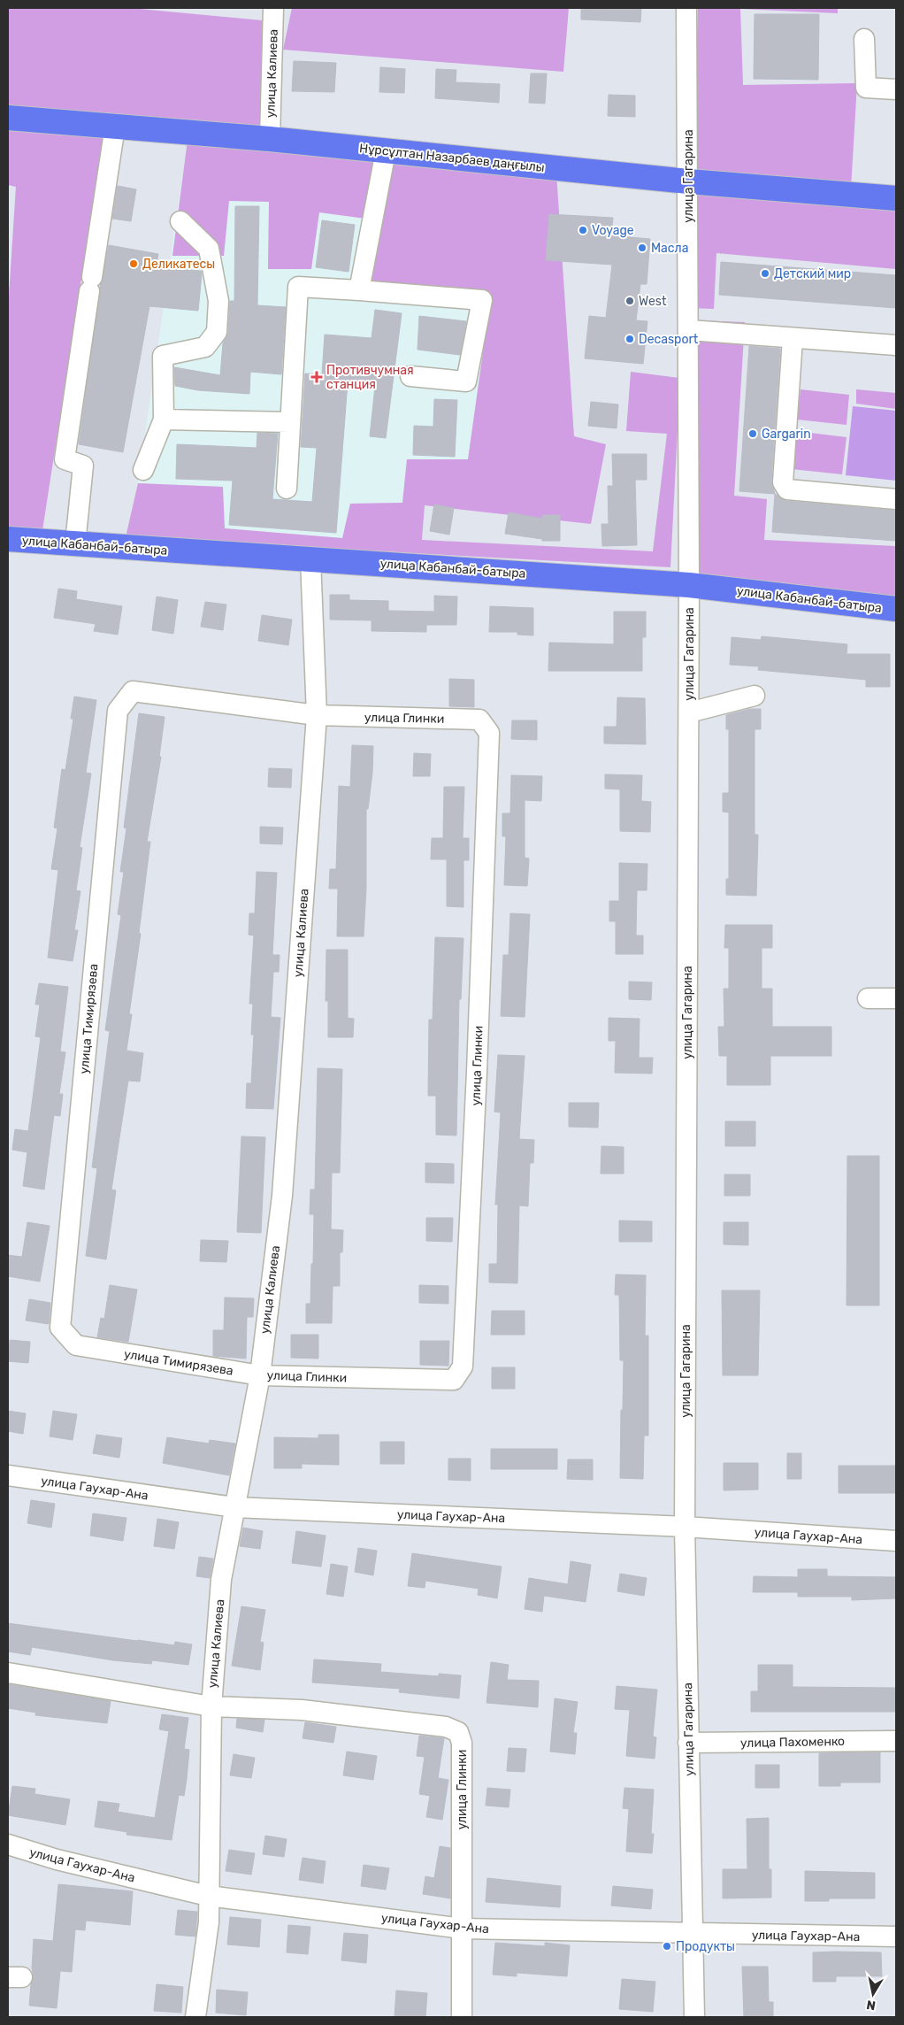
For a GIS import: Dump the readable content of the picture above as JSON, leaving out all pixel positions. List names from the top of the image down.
{
  "streets": {
    "main road": ["Нұрсұлтан Назарбаев даңғылы", "улица Кабанбай-батыра"],
    "street": [
      "улица Калиева",
      "улица Гагарина",
      "улица Глинки",
      "улица Тимирязева",
      "улица Гаухар-Ана",
      "улица Пахоменко"
    ]
  },
  "crossings": [
    ["улица Калиева", "Нұрсұлтан Назарбаев даңғылы"],
    ["улица Калиева", "улица Кабанбай-батыра"],
    ["улица Калиева", "улица Глинки"],
    ["улица Калиева", "улица Тимирязева"],
    ["улица Калиева", "улица Гаухар-Ана"],
    ["Нұрсұлтан Назарбаев даңғылы", "улица Гагарина"],
    ["улица Гагарина", "улица Кабанбай-батыра"],
    ["улица Гагарина", "улица Гаухар-Ана"],
    ["улица Гагарина", "улица Пахоменко"],
    ["улица Глинки", "улица Тимирязева"],
    ["улица Глинки", "улица Гаухар-Ана"]
  ],
  "places": {
    "other": [
      "Voyage",
      "Масла",
      "Деликатесы",
      "Детский мир",
      "West",
      "Decasport",
      "Gargarin",
      "Продукты"
    ],
    "health": ["Противчумная станция"]
  },
  "north": "bottom"
}
